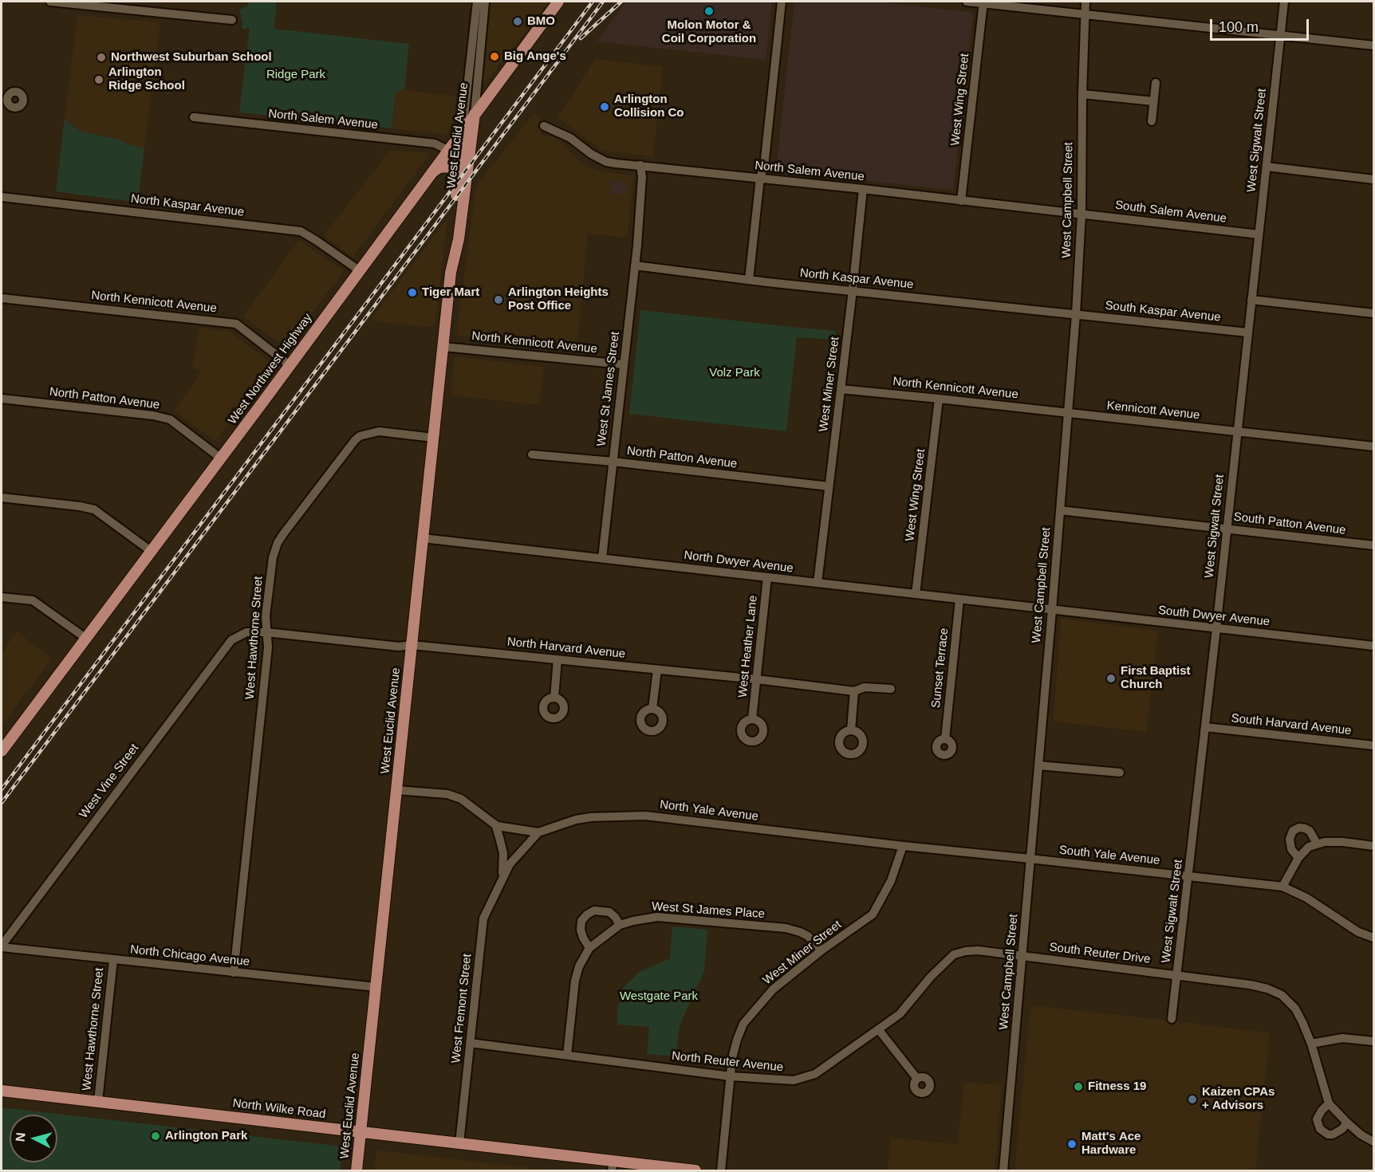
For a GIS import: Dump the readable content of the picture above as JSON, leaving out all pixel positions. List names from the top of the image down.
{
  "streets": {
    "main road": ["West Euclid Avenue", "West Northwest Highway", "North Wilke Road"],
    "street": [
      "West Wing Street",
      "North Salem Avenue",
      "West Sigwalt Street",
      "West Campbell Street",
      "North Kaspar Avenue",
      "South Salem Avenue",
      "North Kennicott Avenue",
      "South Kaspar Avenue",
      "West Miner Street",
      "West St James Street",
      "North Patton Avenue",
      "Kennicott Avenue",
      "South Patton Avenue",
      "North Dwyer Avenue",
      "South Dwyer Avenue",
      "West Hawthorne Street",
      "West Heather Lane",
      "North Harvard Avenue",
      "Sunset Terrace",
      "South Harvard Avenue",
      "West Vine Street",
      "North Yale Avenue",
      "South Yale Avenue",
      "West St James Place",
      "South Reuter Drive",
      "North Chicago Avenue",
      "West Fremont Street",
      "North Reuter Avenue"
    ]
  },
  "crossings": [
    ["West Wing Street", "North Salem Avenue"],
    ["West Wing Street", "North Kennicott Avenue"],
    ["West Wing Street", "North Dwyer Avenue"],
    ["North Salem Avenue", "West Campbell Street"],
    ["North Salem Avenue", "South Salem Avenue"],
    ["North Salem Avenue", "West Northwest Highway"],
    ["North Salem Avenue", "West Miner Street"],
    ["North Salem Avenue", "West St James Street"],
    ["West Euclid Avenue", "North Kennicott Avenue"],
    ["West Euclid Avenue", "West Northwest Highway"],
    ["West Euclid Avenue", "North Dwyer Avenue"],
    ["West Euclid Avenue", "West Hawthorne Street"],
    ["West Euclid Avenue", "North Harvard Avenue"],
    ["West Euclid Avenue", "North Yale Avenue"],
    ["West Euclid Avenue", "North Chicago Avenue"],
    ["West Euclid Avenue", "North Wilke Road"],
    ["West Sigwalt Street", "South Salem Avenue"],
    ["West Sigwalt Street", "South Kaspar Avenue"],
    ["West Sigwalt Street", "Kennicott Avenue"],
    ["West Sigwalt Street", "South Patton Avenue"],
    ["West Sigwalt Street", "South Dwyer Avenue"],
    ["West Sigwalt Street", "South Harvard Avenue"],
    ["West Sigwalt Street", "South Yale Avenue"],
    ["West Sigwalt Street", "South Reuter Drive"],
    ["West Campbell Street", "North Kaspar Avenue"],
    ["West Campbell Street", "South Salem Avenue"],
    ["West Campbell Street", "North Kennicott Avenue"],
    ["West Campbell Street", "South Kaspar Avenue"],
    ["West Campbell Street", "Kennicott Avenue"],
    ["West Campbell Street", "South Patton Avenue"],
    ["West Campbell Street", "North Dwyer Avenue"],
    ["West Campbell Street", "South Dwyer Avenue"],
    ["West Campbell Street", "North Yale Avenue"],
    ["West Campbell Street", "South Yale Avenue"],
    ["West Campbell Street", "South Reuter Drive"],
    ["West Campbell Street", "North Reuter Avenue"],
    ["North Kaspar Avenue", "South Kaspar Avenue"],
    ["North Kaspar Avenue", "West Northwest Highway"],
    ["North Kaspar Avenue", "West Miner Street"],
    ["North Kaspar Avenue", "West St James Street"],
    ["North Kennicott Avenue", "West Northwest Highway"],
    ["North Kennicott Avenue", "West Miner Street"],
    ["North Kennicott Avenue", "West St James Street"],
    ["North Kennicott Avenue", "Kennicott Avenue"],
    ["West Northwest Highway", "North Patton Avenue"],
    ["West Miner Street", "North Patton Avenue"],
    ["West Miner Street", "North Dwyer Avenue"],
    ["West Miner Street", "North Yale Avenue"],
    ["West Miner Street", "West St James Place"],
    ["West Miner Street", "North Reuter Avenue"],
    ["West St James Street", "North Patton Avenue"],
    ["West St James Street", "North Dwyer Avenue"],
    ["North Dwyer Avenue", "South Dwyer Avenue"],
    ["North Dwyer Avenue", "West Heather Lane"],
    ["North Dwyer Avenue", "Sunset Terrace"],
    ["West Hawthorne Street", "North Harvard Avenue"],
    ["West Hawthorne Street", "North Chicago Avenue"],
    ["West Hawthorne Street", "North Wilke Road"],
    ["West Heather Lane", "North Harvard Avenue"],
    ["North Harvard Avenue", "West Vine Street"],
    ["West Vine Street", "North Chicago Avenue"],
    ["North Yale Avenue", "South Yale Avenue"],
    ["North Yale Avenue", "West Fremont Street"],
    ["West St James Place", "North Reuter Avenue"],
    ["South Reuter Drive", "North Reuter Avenue"],
    ["West Fremont Street", "North Reuter Avenue"],
    ["West Fremont Street", "North Wilke Road"]
  ],
  "parks": ["Ridge Park", "Volz Park", "Westgate Park"],
  "places": [
    "Molon Motor & Coil Corporation",
    "BMO",
    "Big Ange's",
    "Northwest Suburban School",
    "Arlington Ridge School",
    "Arlington Collision Co",
    "Tiger Mart",
    "Arlington Heights Post Office",
    "First Baptist Church",
    "Fitness 19",
    "Kaizen CPAs + Advisors",
    "Arlington Park",
    "Matt's Ace Hardware"
  ],
  "scale_bar": "100 m",
  "north": "left"
}
